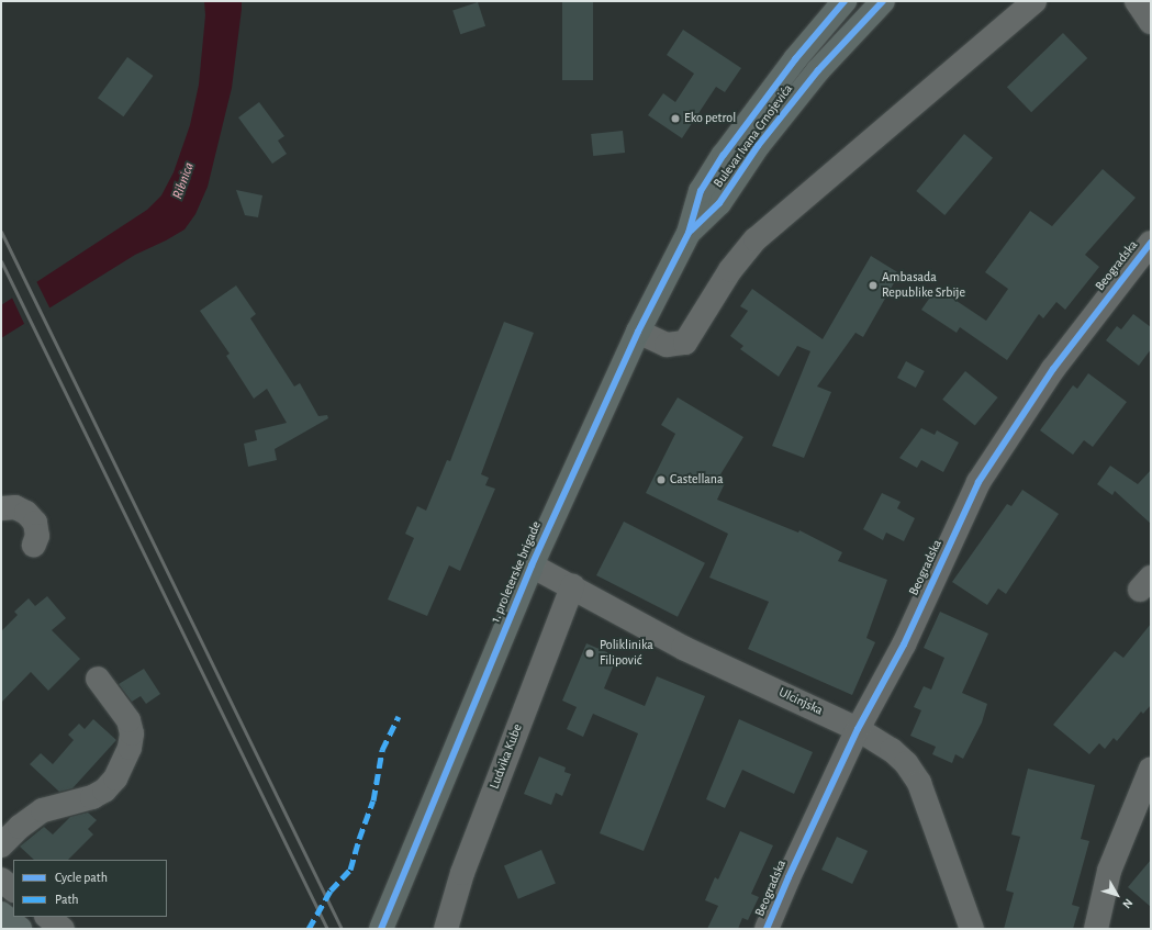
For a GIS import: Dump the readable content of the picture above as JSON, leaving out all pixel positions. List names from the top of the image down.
{
  "streets": {
    "main road": ["Bulevar Ivana Crnojevića", "1. proleterske brigade"],
    "street": ["Beogradska", "Ulcinjska", "Ludvika Kube"]
  },
  "crossings": [
    ["Bulevar Ivana Crnojevića", "1. proleterske brigade"],
    ["Beogradska", "Ulcinjska"],
    ["1. proleterske brigade", "Ulcinjska"],
    ["Ulcinjska", "Ludvika Kube"]
  ],
  "water": ["Ribnica"],
  "places": [
    "Eko petrol",
    "Ambasada Republike Srbije",
    "Castellana",
    "Poliklinika Filipović"
  ],
  "legend": ["Cycle path", "Path"],
  "north": "bottom right"
}
